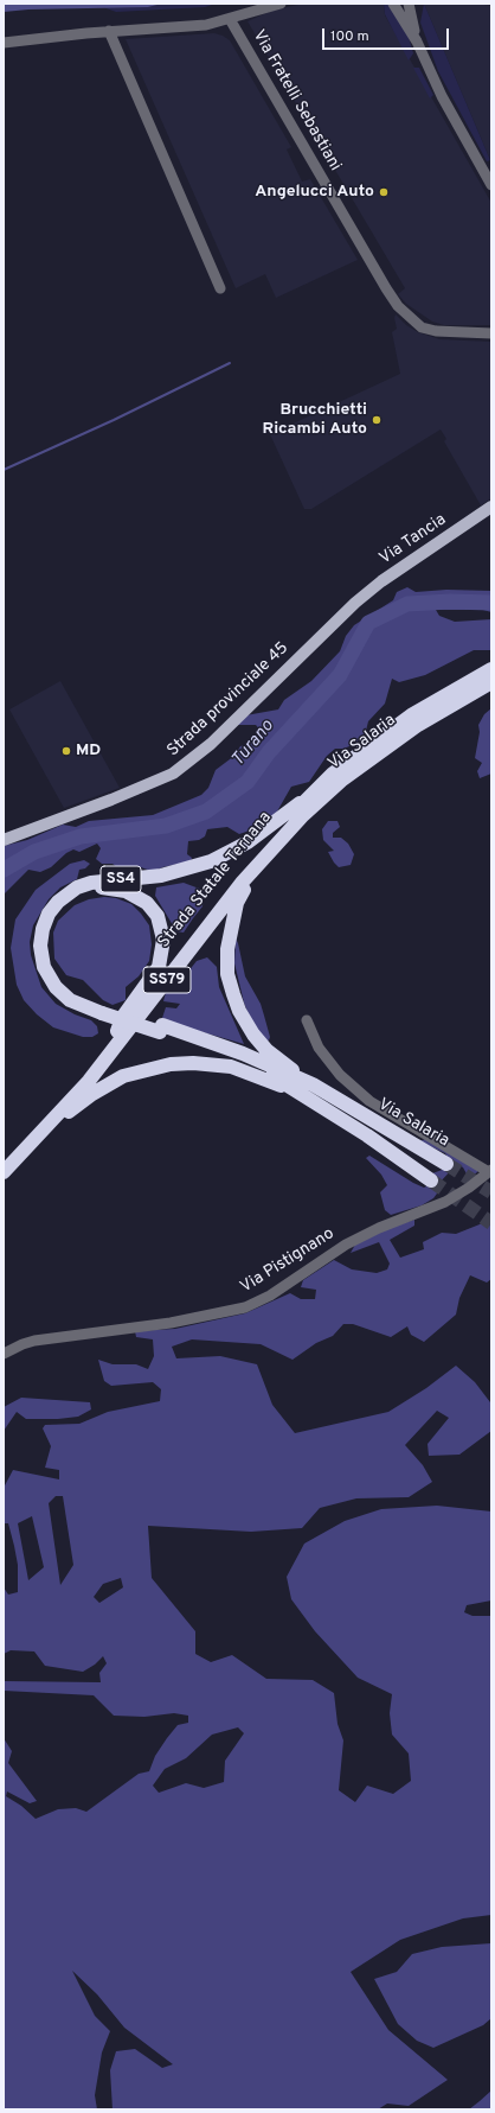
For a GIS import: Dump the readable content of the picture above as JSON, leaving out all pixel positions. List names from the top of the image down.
{
  "streets": {
    "highway": [
      "Via Salaria",
      "SS4",
      "Strada Statale Ternana",
      "SS79"
    ],
    "main road": ["Via Tancia", "Strada provinciale 45"],
    "street": ["Via Fratelli Sebastiani", "Via Pistignano"]
  },
  "crossings": [
    ["Via Tancia", "Strada provinciale 45"],
    ["Via Salaria", "SS4"],
    ["Via Salaria", "Strada Statale Ternana"],
    ["SS4", "Strada Statale Ternana"]
  ],
  "water": ["Turano"],
  "places": ["Angelucci Auto", "Brucchietti Ricambi Auto", "MD"],
  "scale_bar": "100 m"
}
